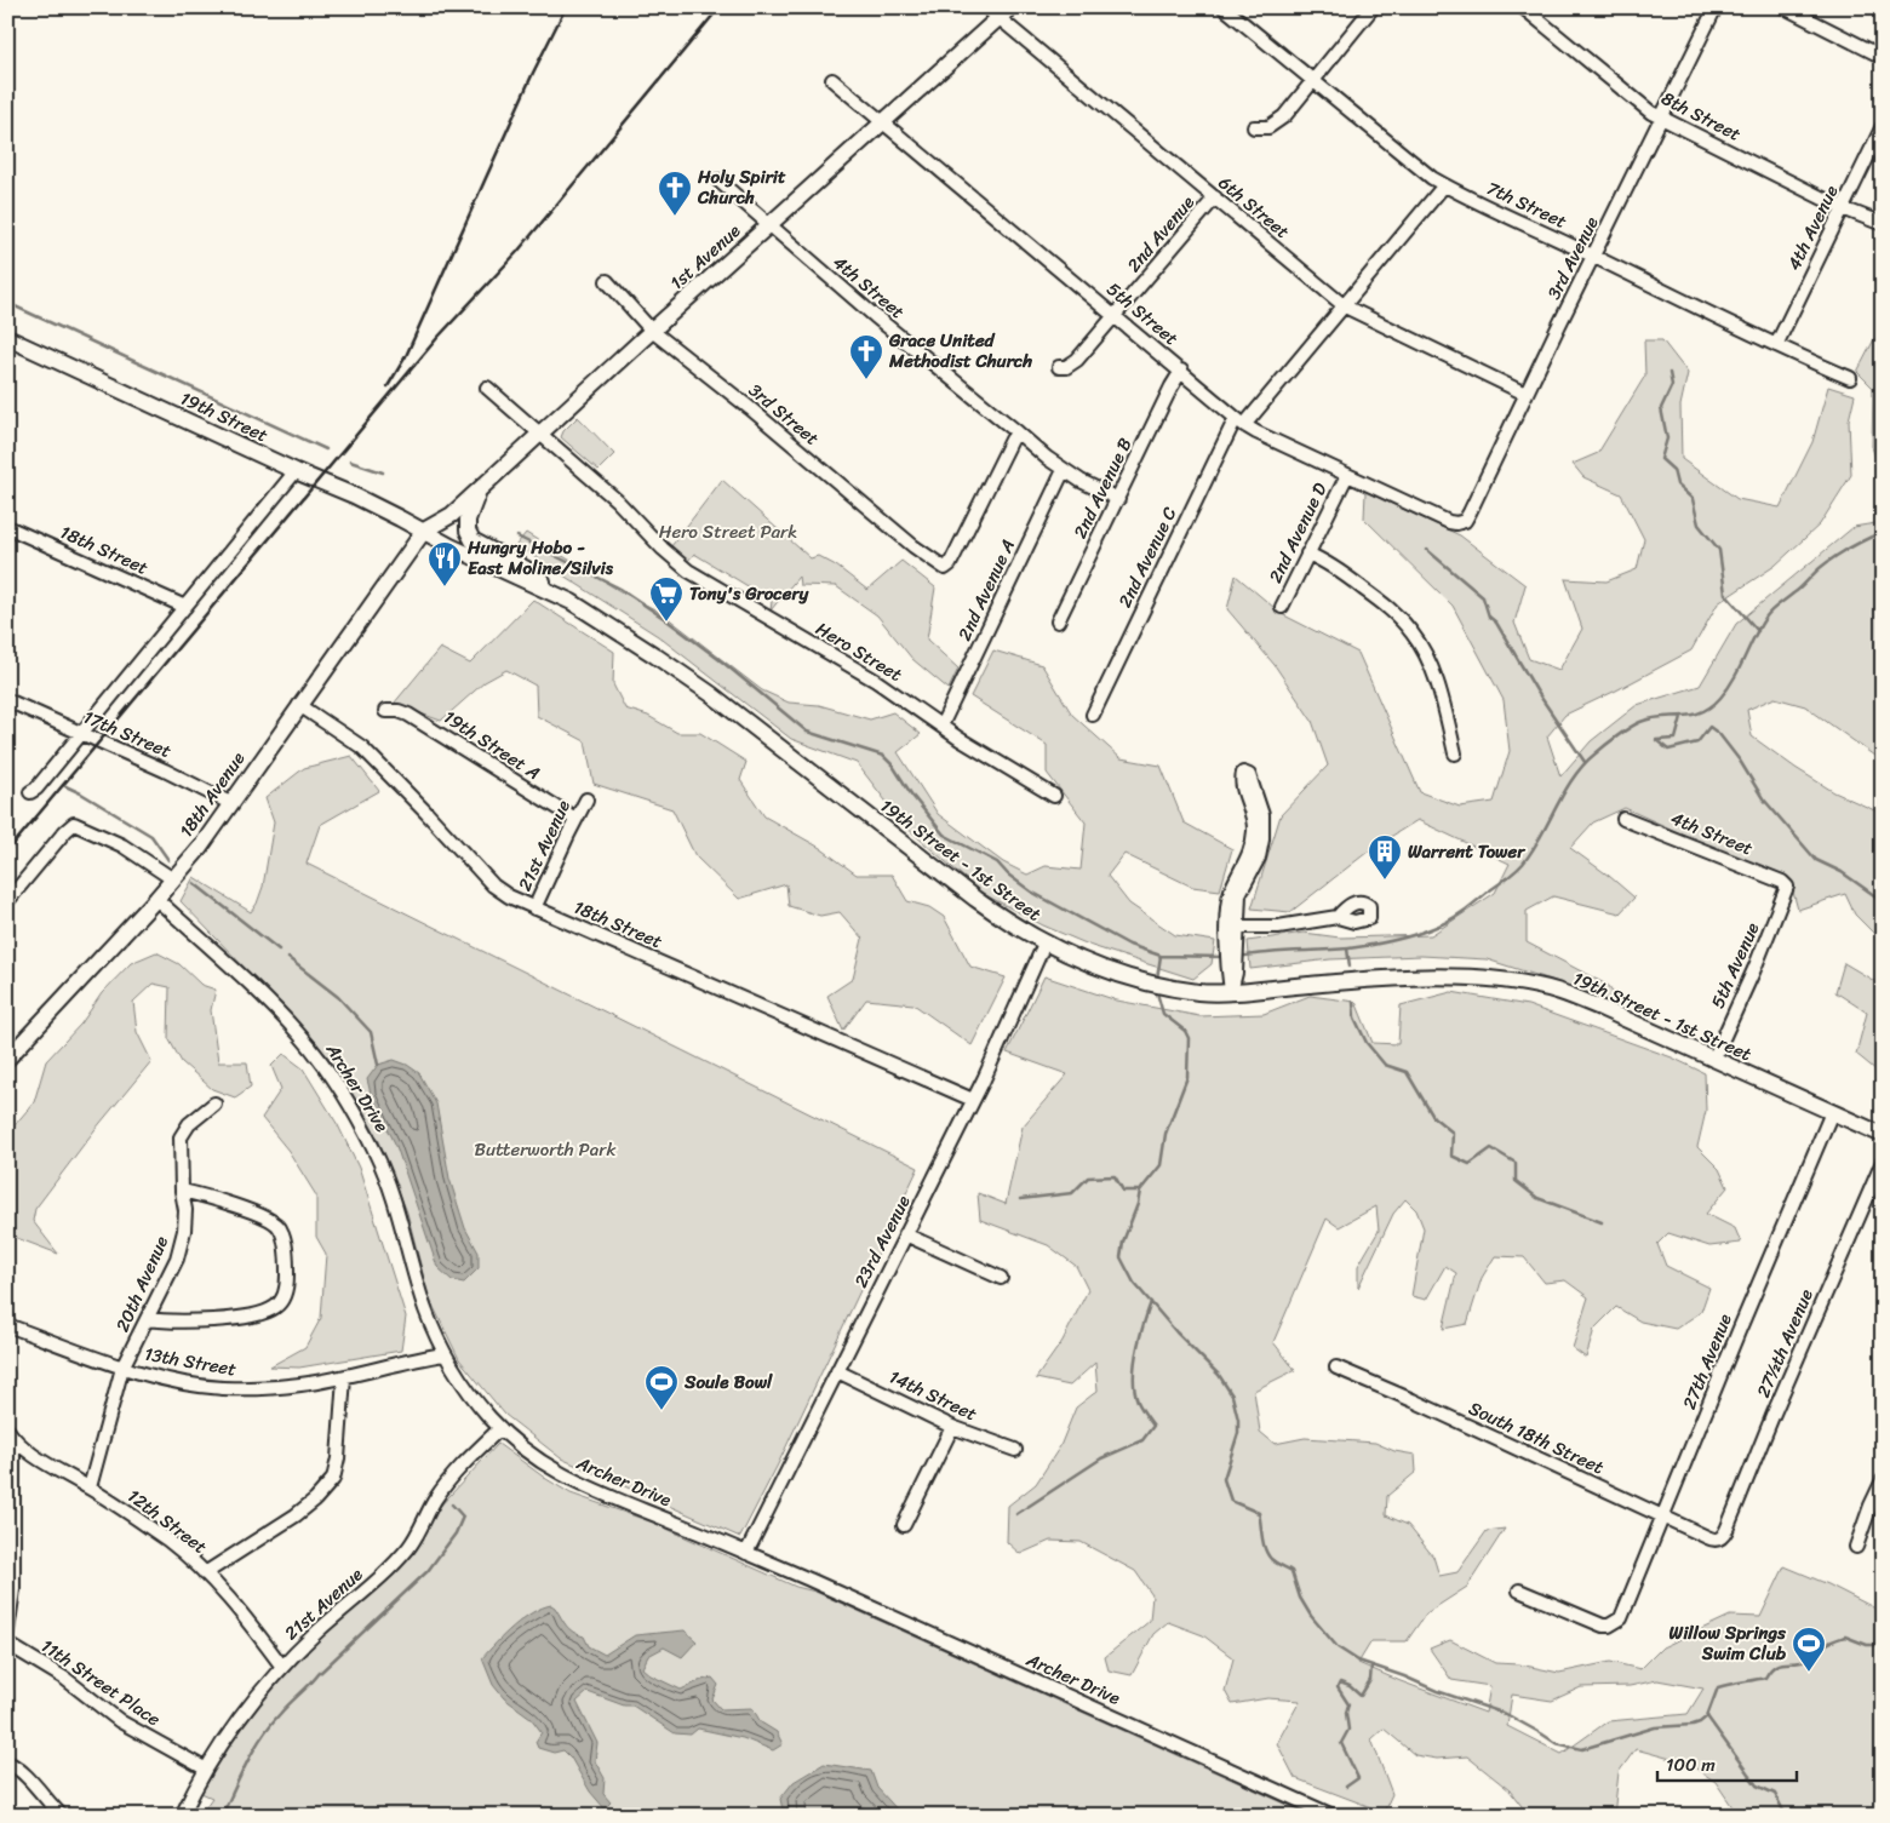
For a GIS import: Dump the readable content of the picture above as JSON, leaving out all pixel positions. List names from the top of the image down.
{
  "streets": {
    "main road": [
      "1st Avenue",
      "19th Street",
      "18th Avenue",
      "19th Street - 1st Street"
    ],
    "street": [
      "8th Street",
      "7th Street",
      "6th Street",
      "4th Avenue",
      "2nd Avenue",
      "3rd Avenue",
      "4th Street",
      "5th Street",
      "3rd Street",
      "2nd Avenue B",
      "2nd Avenue D",
      "18th Street",
      "2nd Avenue C",
      "2nd Avenue A",
      "Hero Street",
      "17th Street",
      "19th Street A",
      "21st Avenue",
      "5th Avenue",
      "Archer Drive",
      "23rd Avenue",
      "20th Avenue",
      "27½th Avenue",
      "13th Street",
      "27th Avenue",
      "14th Street",
      "South 18th Street",
      "12th Street",
      "11th Street Place"
    ]
  },
  "crossings": [
    ["8th Street", "4th Avenue"],
    ["8th Street", "3rd Avenue"],
    ["7th Street", "4th Avenue"],
    ["7th Street", "3rd Avenue"],
    ["7th Street", "2nd Avenue C"],
    ["6th Street", "2nd Avenue"],
    ["6th Street", "1st Avenue"],
    ["6th Street", "3rd Avenue"],
    ["6th Street", "2nd Avenue C"],
    ["2nd Avenue", "5th Street"],
    ["1st Avenue", "4th Street"],
    ["1st Avenue", "5th Street"],
    ["1st Avenue", "3rd Street"],
    ["1st Avenue", "19th Street"],
    ["1st Avenue", "Hero Street"],
    ["1st Avenue", "18th Avenue"],
    ["1st Avenue", "19th Street - 1st Street"],
    ["3rd Avenue", "5th Street"],
    ["4th Street", "3rd Street"],
    ["4th Street", "2nd Avenue B"],
    ["4th Street", "2nd Avenue A"],
    ["4th Street", "5th Avenue"],
    ["5th Street", "2nd Avenue B"],
    ["5th Street", "2nd Avenue D"],
    ["5th Street", "2nd Avenue C"],
    ["19th Street", "18th Avenue"],
    ["19th Street", "19th Street - 1st Street"],
    ["18th Street", "18th Avenue"],
    ["18th Street", "21st Avenue"],
    ["18th Street", "23rd Avenue"],
    ["2nd Avenue A", "Hero Street"],
    ["17th Street", "18th Avenue"],
    ["19th Street A", "21st Avenue"],
    ["18th Avenue", "19th Street - 1st Street"],
    ["18th Avenue", "Archer Drive"],
    ["21st Avenue", "Archer Drive"],
    ["21st Avenue", "12th Street"],
    ["21st Avenue", "11th Street Place"],
    ["19th Street - 1st Street", "5th Avenue"],
    ["19th Street - 1st Street", "23rd Avenue"],
    ["19th Street - 1st Street", "27th Avenue"],
    ["Archer Drive", "23rd Avenue"],
    ["Archer Drive", "13th Street"],
    ["23rd Avenue", "14th Street"],
    ["20th Avenue", "13th Street"],
    ["20th Avenue", "12th Street"],
    ["27½th Avenue", "South 18th Street"],
    ["27th Avenue", "South 18th Street"]
  ],
  "parks": ["Hero Street Park", "Butterworth Park"],
  "places": {
    "church": ["Holy Spirit Church", "Grace United Methodist Church"],
    "restaurant": ["Hungry Hobo - East Moline/Silvis"],
    "supermarket": ["Tony's Grocery"],
    "building": ["Warrent Tower"],
    "sports": ["Soule Bowl", "Willow Springs Swim Club"]
  },
  "scale_bar": "100 m"
}
